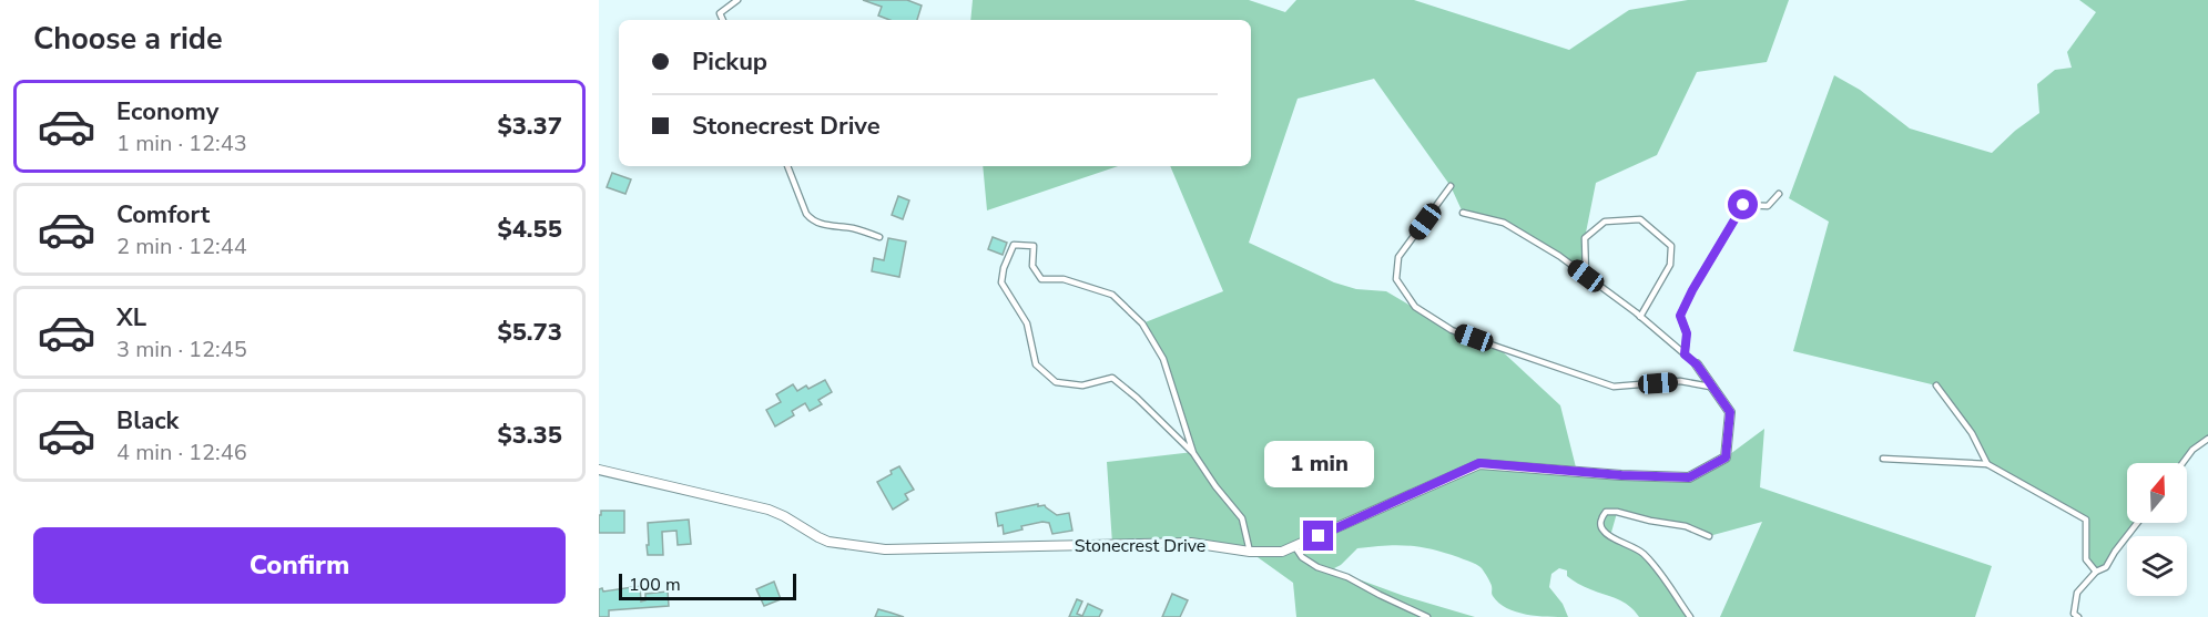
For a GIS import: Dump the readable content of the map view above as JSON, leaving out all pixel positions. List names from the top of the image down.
{
  "streets": {
    "street": ["Stonecrest Drive"]
  },
  "scale_bar": "100 m",
  "north": "top",
  "page": {
    "heading": "Choose a ride",
    "banner": ["Pickup", "Stonecrest Drive"],
    "list": [
      {
        "name": "Economy",
        "note": "1 min · 12:43",
        "value": "$3.37"
      },
      {
        "name": "Comfort",
        "note": "2 min · 12:44",
        "value": "$4.55"
      },
      {
        "name": "XL",
        "note": "3 min · 12:45",
        "value": "$5.73"
      },
      {
        "name": "Black",
        "note": "4 min · 12:46",
        "value": "$3.35"
      }
    ],
    "bubble": "1 min",
    "buttons": "Confirm",
    "scale": "100 m"
  }
}
